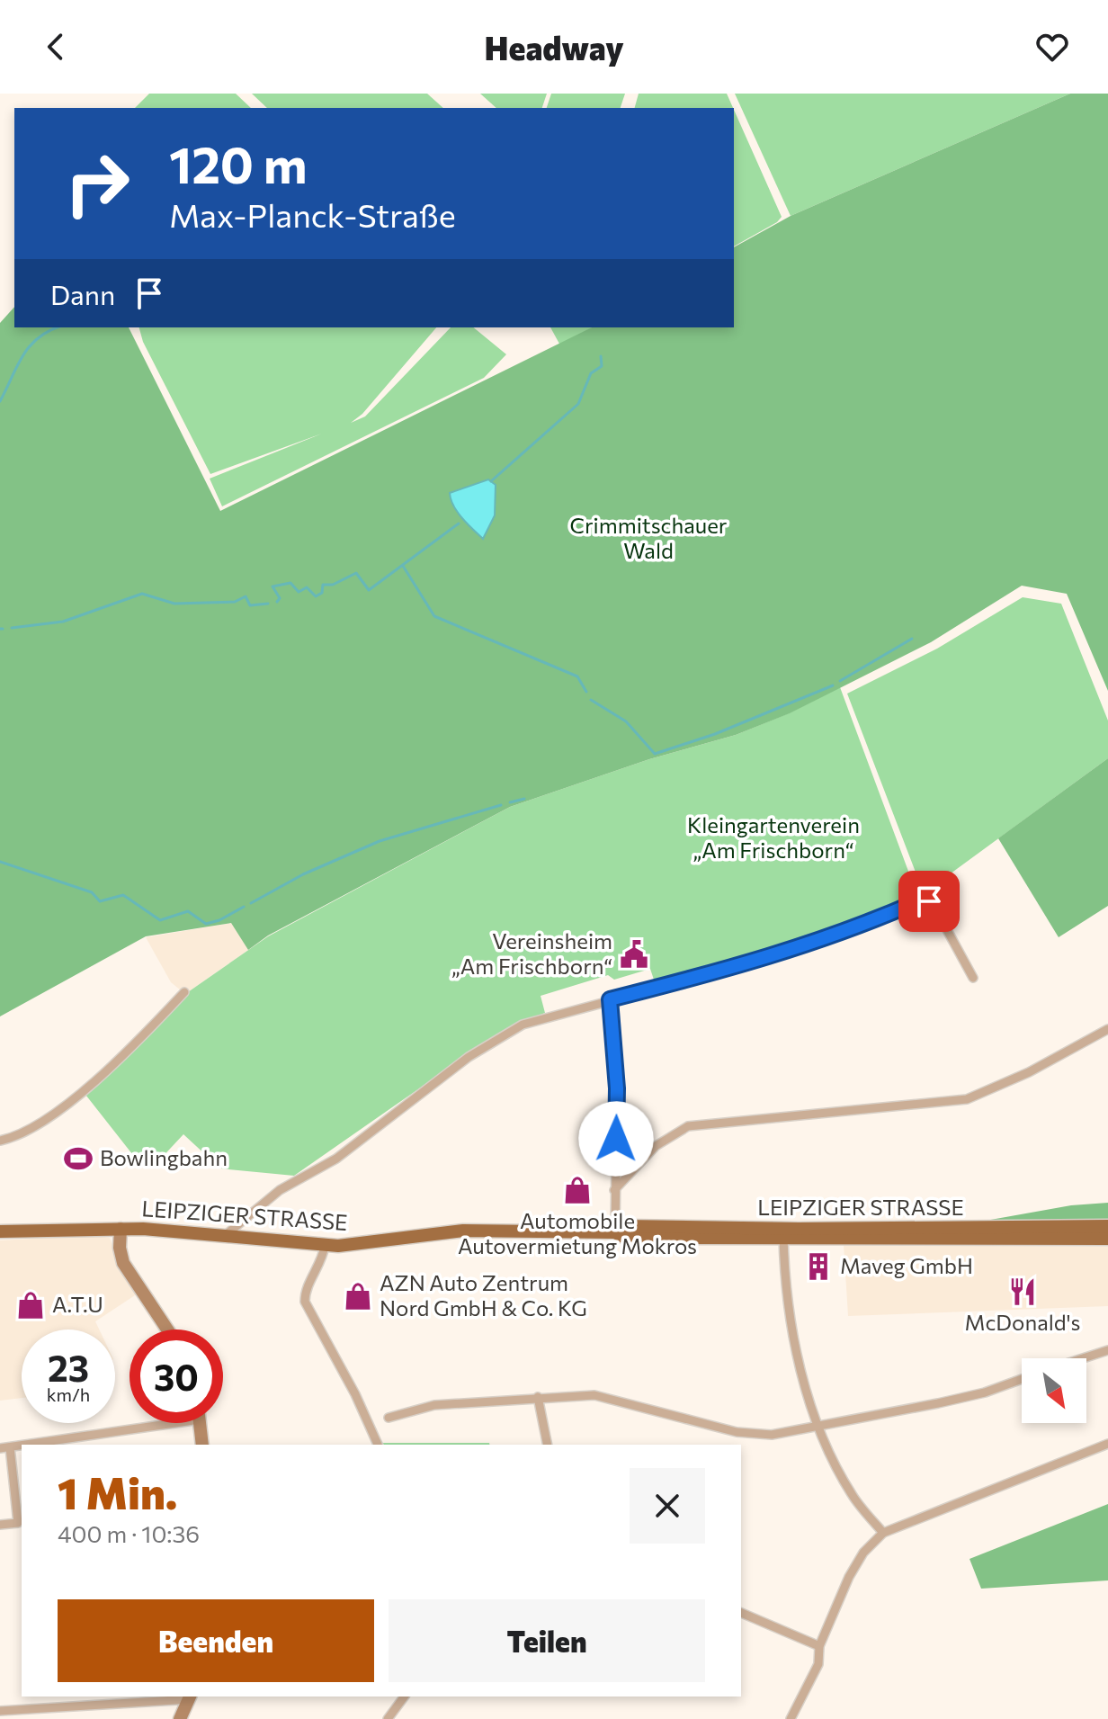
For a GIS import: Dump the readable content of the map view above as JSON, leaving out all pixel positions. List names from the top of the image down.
{
  "streets": {
    "main road": ["LEIPZIGER STRASSE"]
  },
  "parks": ["Crimmitschauer Wald", "Kleingartenverein „Am Frischborn“"],
  "places": {
    "public building": ["Vereinsheim „Am Frischborn“"],
    "sports": ["Bowlingbahn"],
    "shop": ["Automobile Autovermietung Mokros", "AZN Auto Zentrum Nord GmbH & Co. KG", "A.T.U"],
    "building": ["Maveg GmbH"],
    "restaurant": ["McDonald's"]
  },
  "north": "bottom right",
  "page": {
    "header": "Headway",
    "turn": ["120 m", "Max-Planck-Straße"],
    "then": "Dann",
    "speed": "23 km/h",
    "limit": "30",
    "heading": ["1 Min.", "400 m · 10:36"],
    "buttons": ["Beenden", "Teilen"]
  }
}
